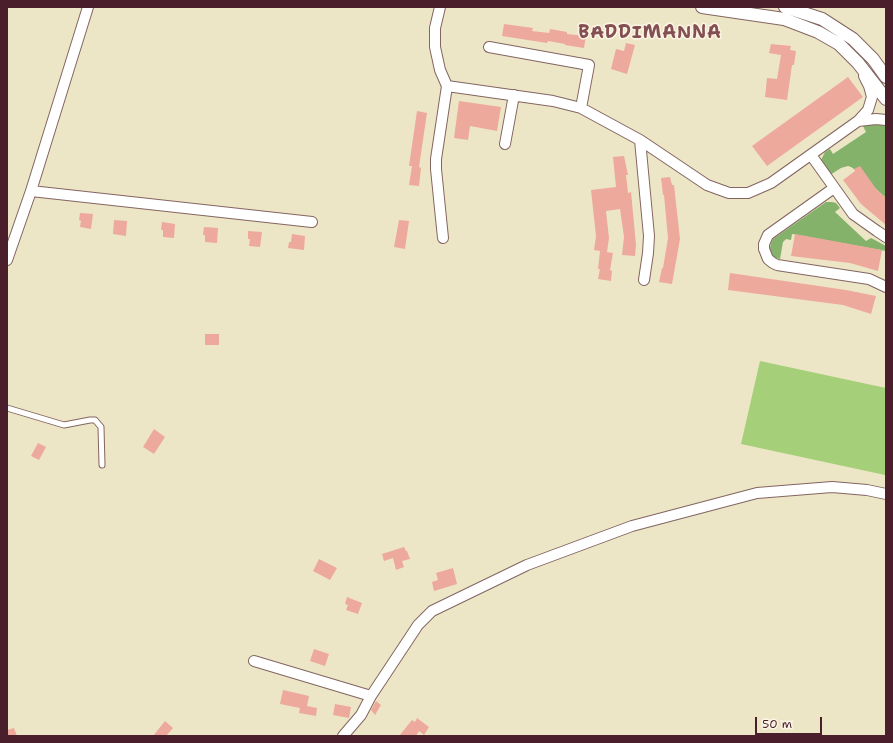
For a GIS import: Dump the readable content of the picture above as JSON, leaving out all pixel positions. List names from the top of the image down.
{
  "districts": ["BADDIMANNA"],
  "scale_bar": "50 m"
}
